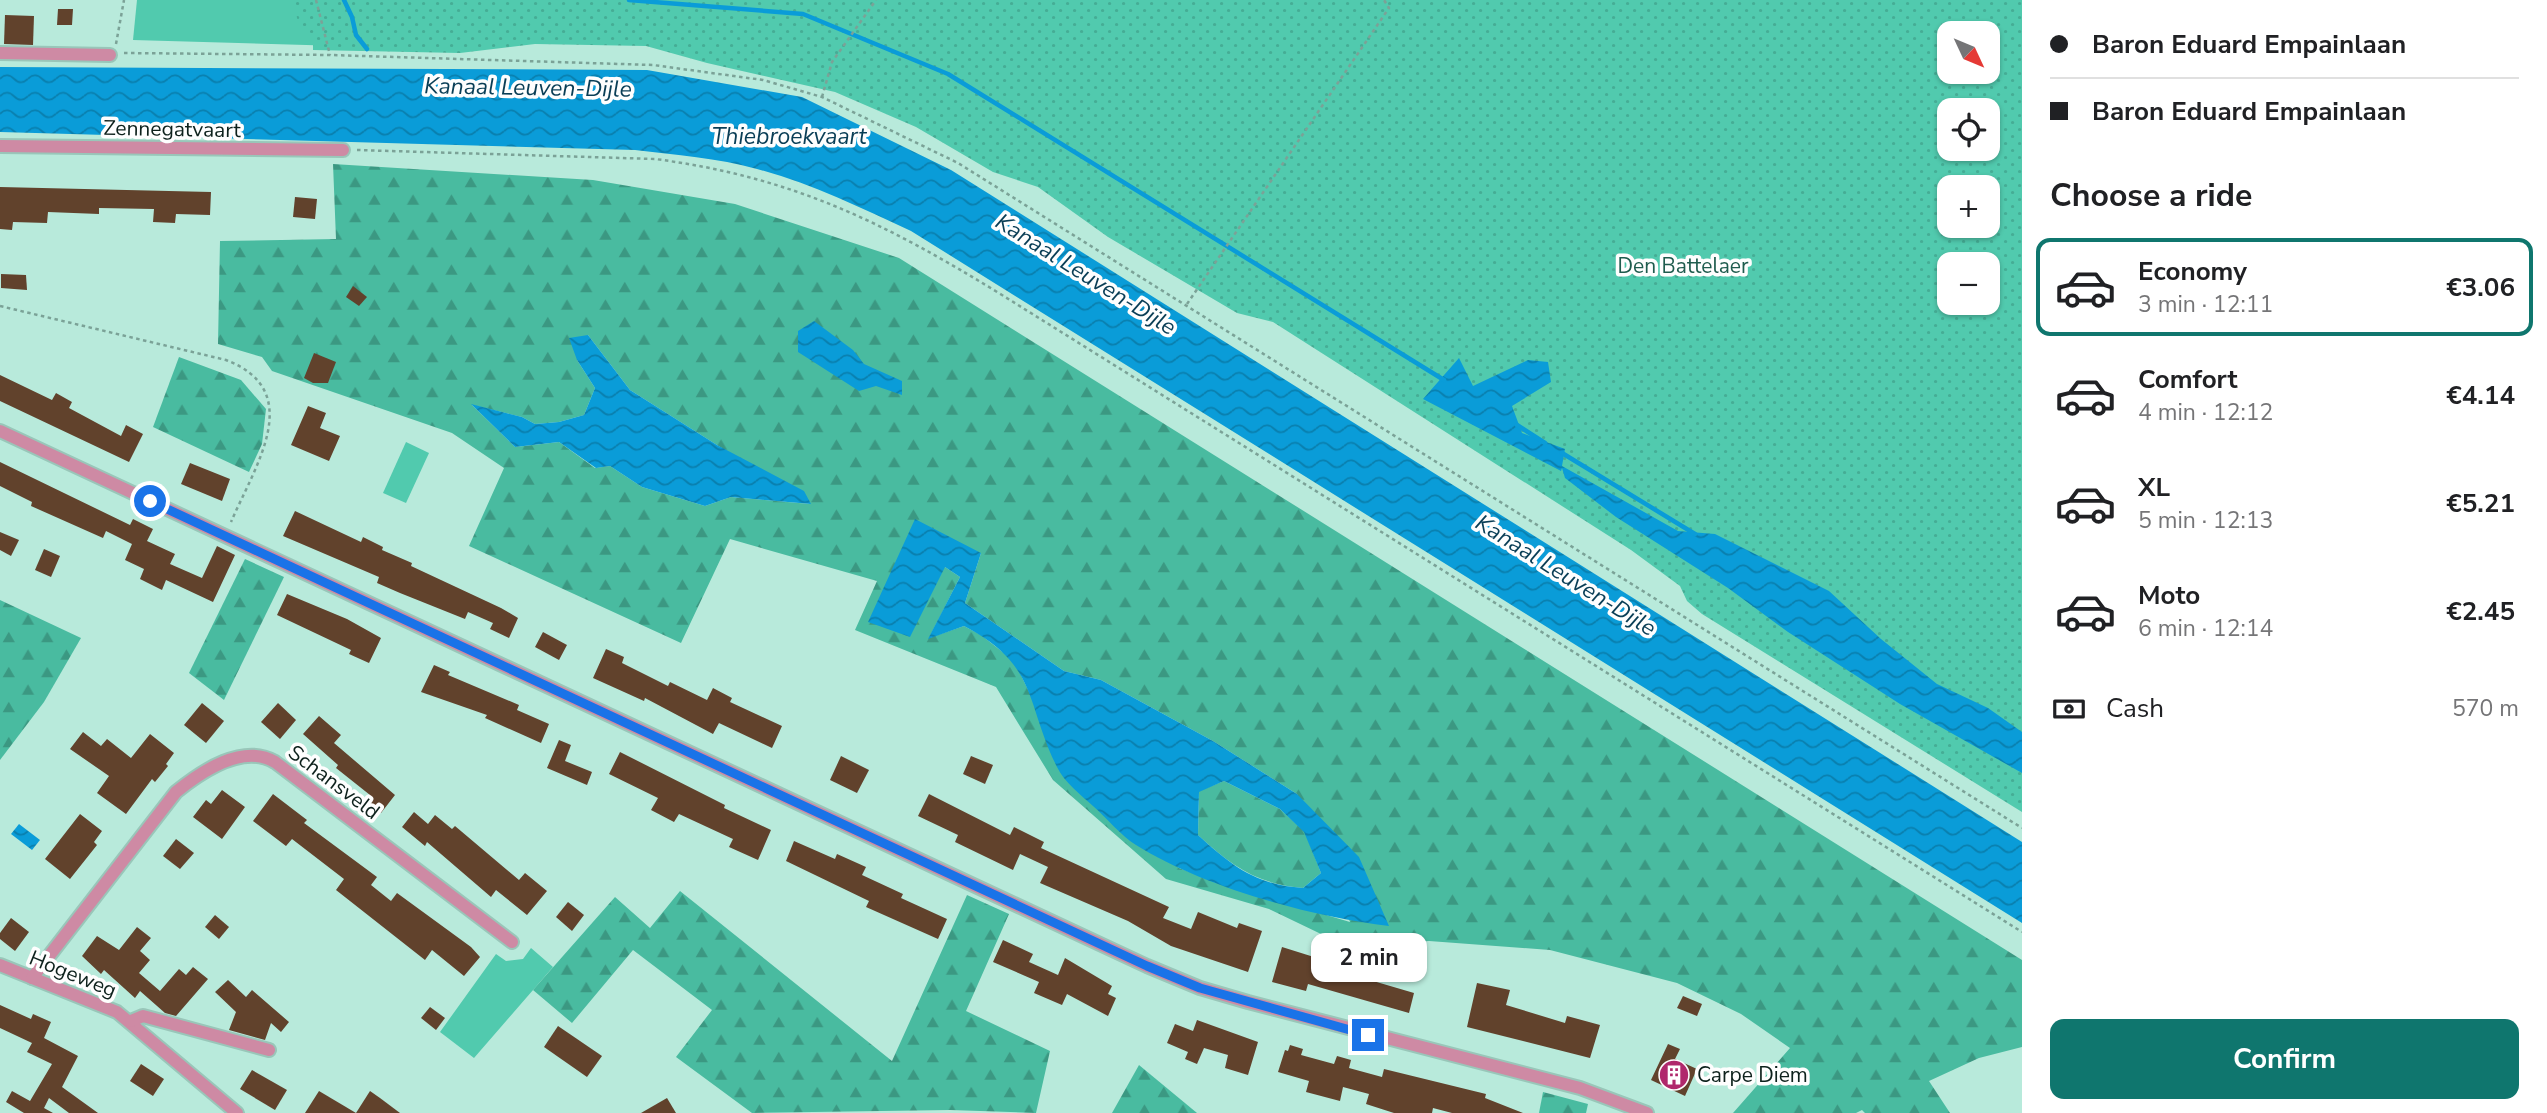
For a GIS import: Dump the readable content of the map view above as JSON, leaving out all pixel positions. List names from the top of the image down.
{
  "streets": {
    "street": ["Zennegatvaart", "Schansveld", "Hogeweg"]
  },
  "crossings": [
    ["Schansveld", "Hogeweg"]
  ],
  "water": ["Kanaal Leuven-Dijle", "Thiebroekvaart"],
  "parks": ["Den Battelaer"],
  "places": {
    "building": ["Carpe Diem"]
  },
  "north": "bottom right",
  "page": {
    "banner": ["Baron Eduard Empainlaan", "Baron Eduard Empainlaan"],
    "map_buttons": ["+", "−"],
    "heading": "Choose a ride",
    "list": [
      {
        "name": "Economy",
        "note": "3 min · 12:11",
        "value": "€3.06"
      },
      {
        "name": "Comfort",
        "note": "4 min · 12:12",
        "value": "€4.14"
      },
      {
        "name": "XL",
        "note": "5 min · 12:13",
        "value": "€5.21"
      },
      {
        "name": "Moto",
        "note": "6 min · 12:14",
        "value": "€2.45"
      }
    ],
    "pay": ["Cash", "570 m"],
    "bubble": "2 min",
    "buttons": "Confirm"
  }
}
